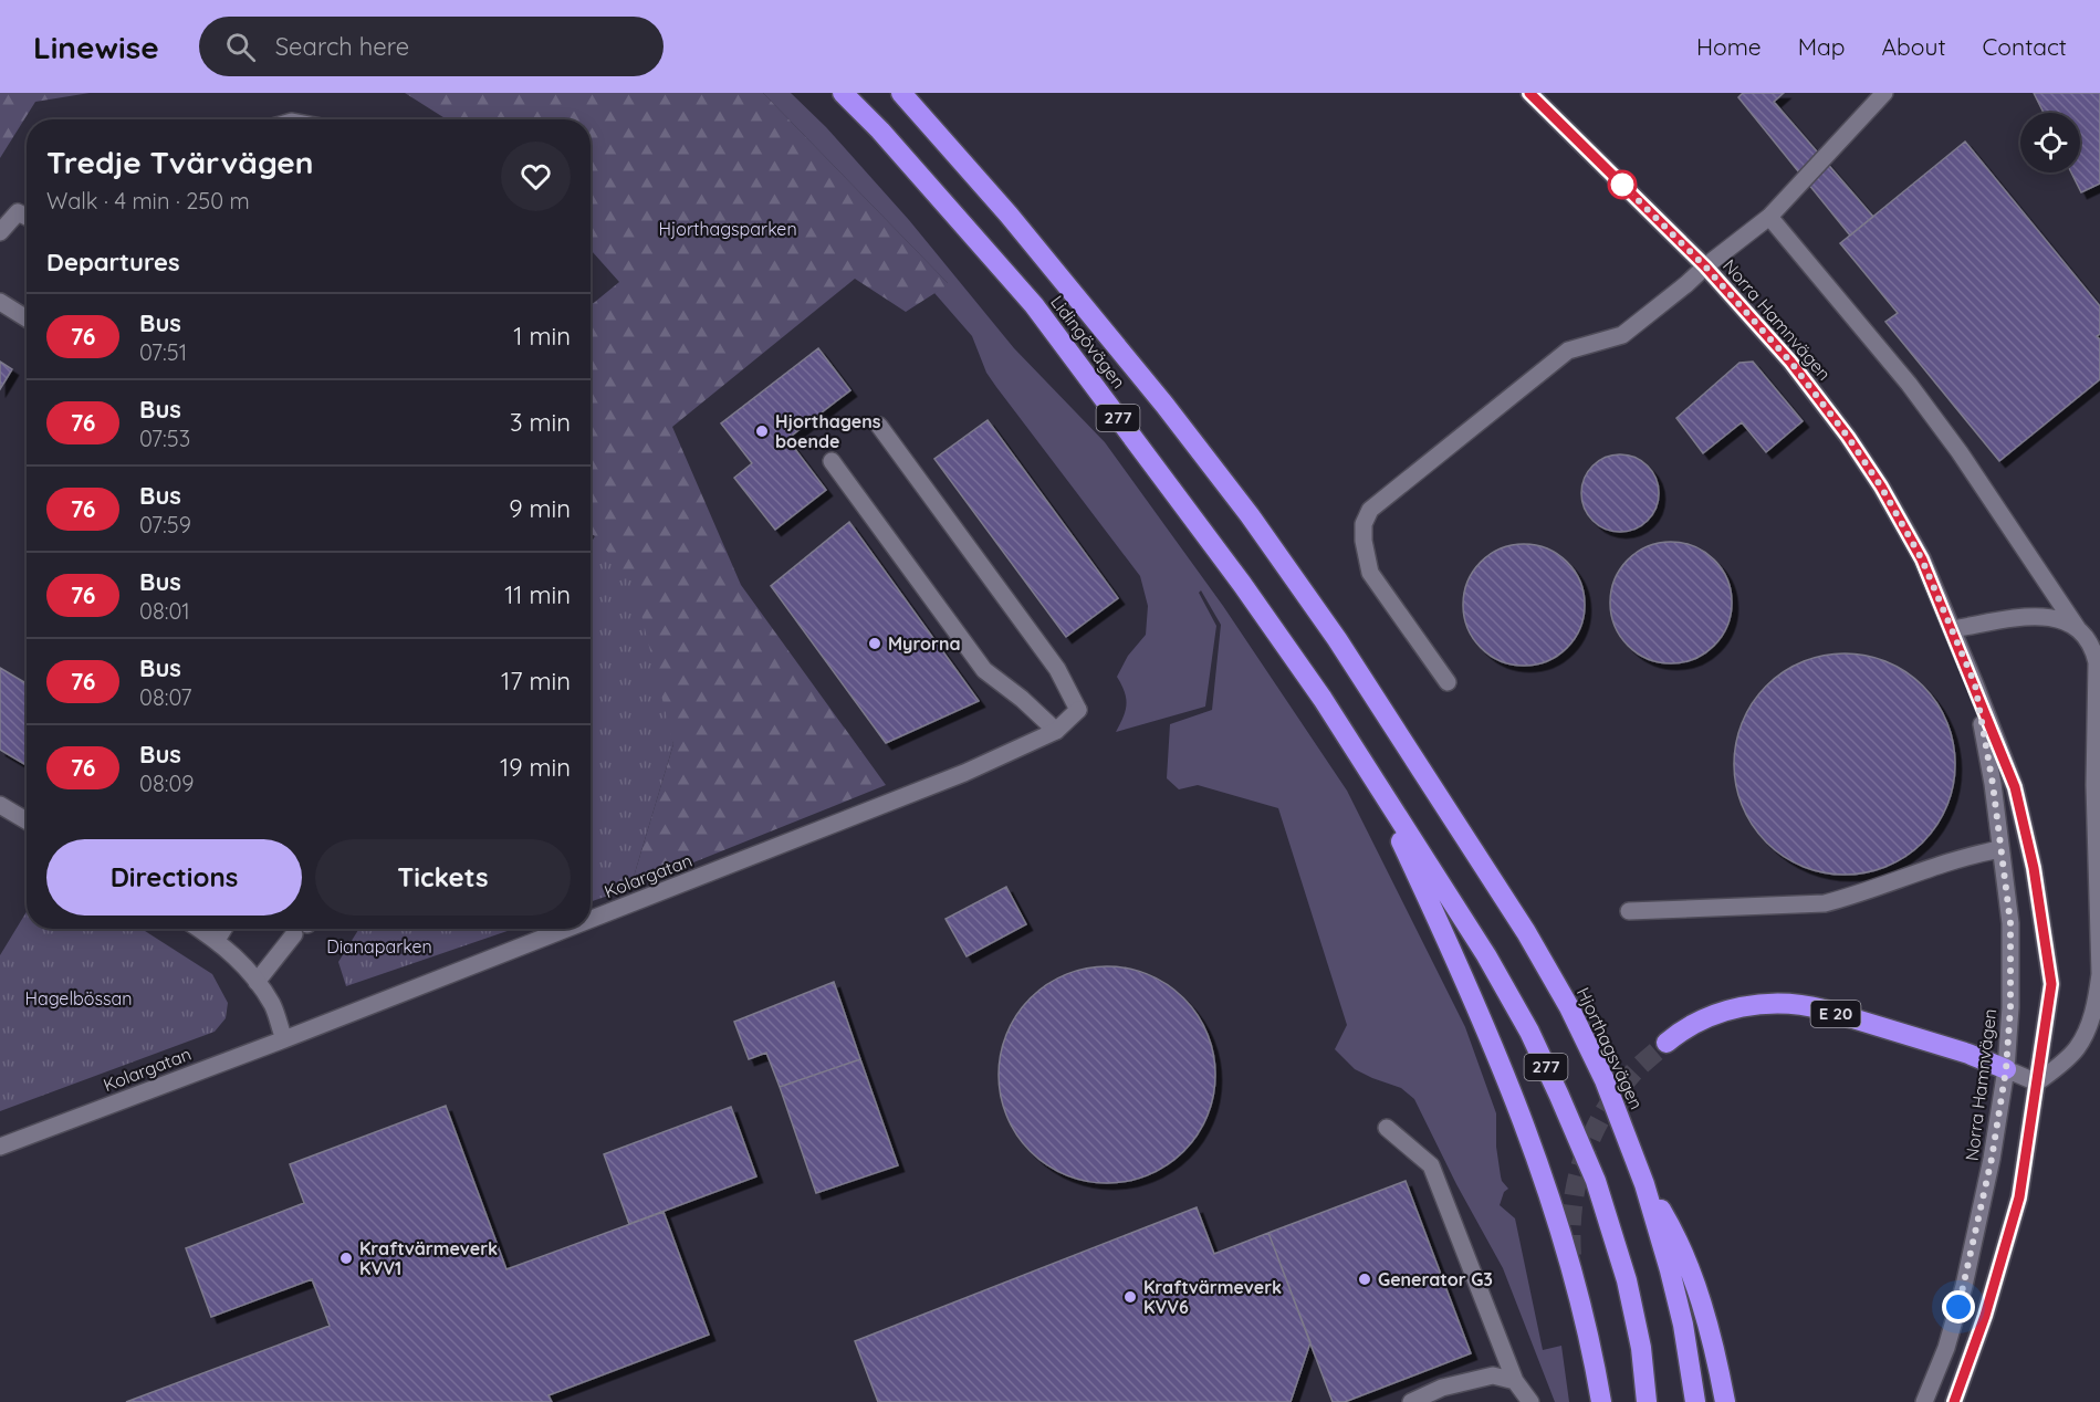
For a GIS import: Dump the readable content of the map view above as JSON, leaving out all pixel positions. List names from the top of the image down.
{
  "streets": {
    "highway": [
      "Lidingövägen",
      "277",
      "E 20",
      "Hjorthagsvägen"
    ],
    "main road": ["Norra Hamnvägen", "Kolargatan"]
  },
  "crossings": [
    ["Norra Hamnvägen", "E 20"],
    ["Lidingövägen", "277"],
    ["Lidingövägen", "Hjorthagsvägen"]
  ],
  "parks": ["Hjorthagsparken", "Dianaparken", "Hagelbössan"],
  "places": [
    "Hjorthagens boende",
    "Myrorna",
    "Kraftvärmeverk KVV1",
    "Generator G3",
    "Kraftvärmeverk KVV6"
  ],
  "lines": ["bus line 76"],
  "page": {
    "header": "Linewise",
    "search": "Search here",
    "nav": [
      "Home",
      "Map",
      "About",
      "Contact"
    ],
    "heading": [
      ["Tredje Tvärvägen", "Walk · 4 min · 250 m"],
      "Departures"
    ],
    "list": [
      {
        "mark": "76",
        "name": "Bus",
        "note": "07:51",
        "value": "1 min"
      },
      {
        "mark": "76",
        "name": "Bus",
        "note": "07:53",
        "value": "3 min"
      },
      {
        "mark": "76",
        "name": "Bus",
        "note": "07:59",
        "value": "9 min"
      },
      {
        "mark": "76",
        "name": "Bus",
        "note": "08:01",
        "value": "11 min"
      },
      {
        "mark": "76",
        "name": "Bus",
        "note": "08:07",
        "value": "17 min"
      },
      {
        "mark": "76",
        "name": "Bus",
        "note": "08:09",
        "value": "19 min"
      }
    ],
    "buttons": ["Directions", "Tickets"]
  }
}
